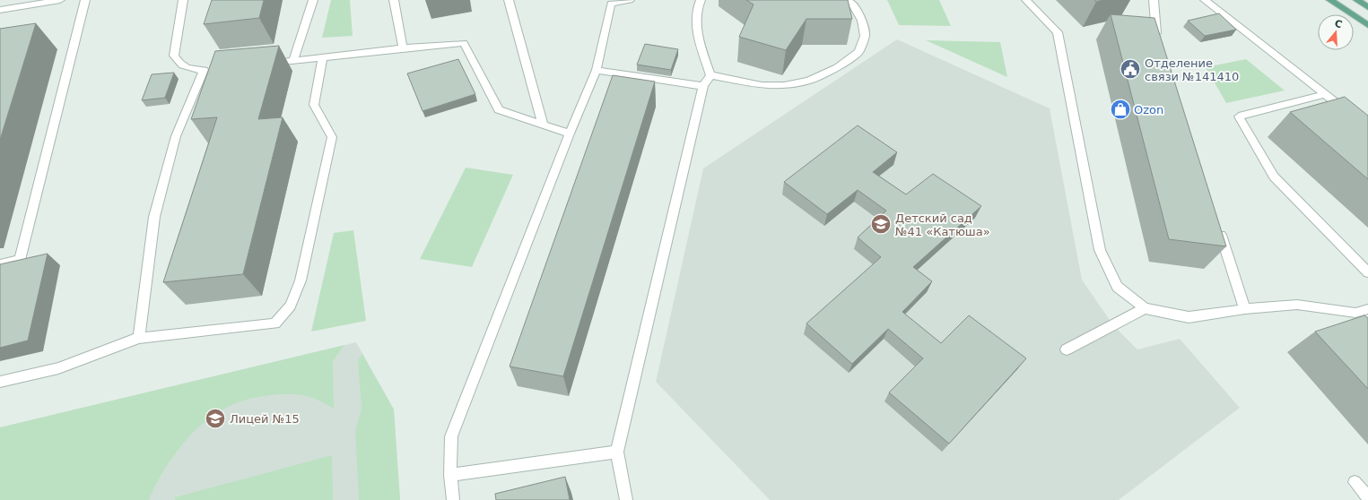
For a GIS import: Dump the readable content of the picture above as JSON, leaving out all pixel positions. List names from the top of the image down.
{
  "places": {
    "public building": ["Отделение связи №141410"],
    "shop": ["Ozon"],
    "school or university": ["Детский сад №41 «Катюша»", "Лицей №15"]
  },
  "north": "top"
}
